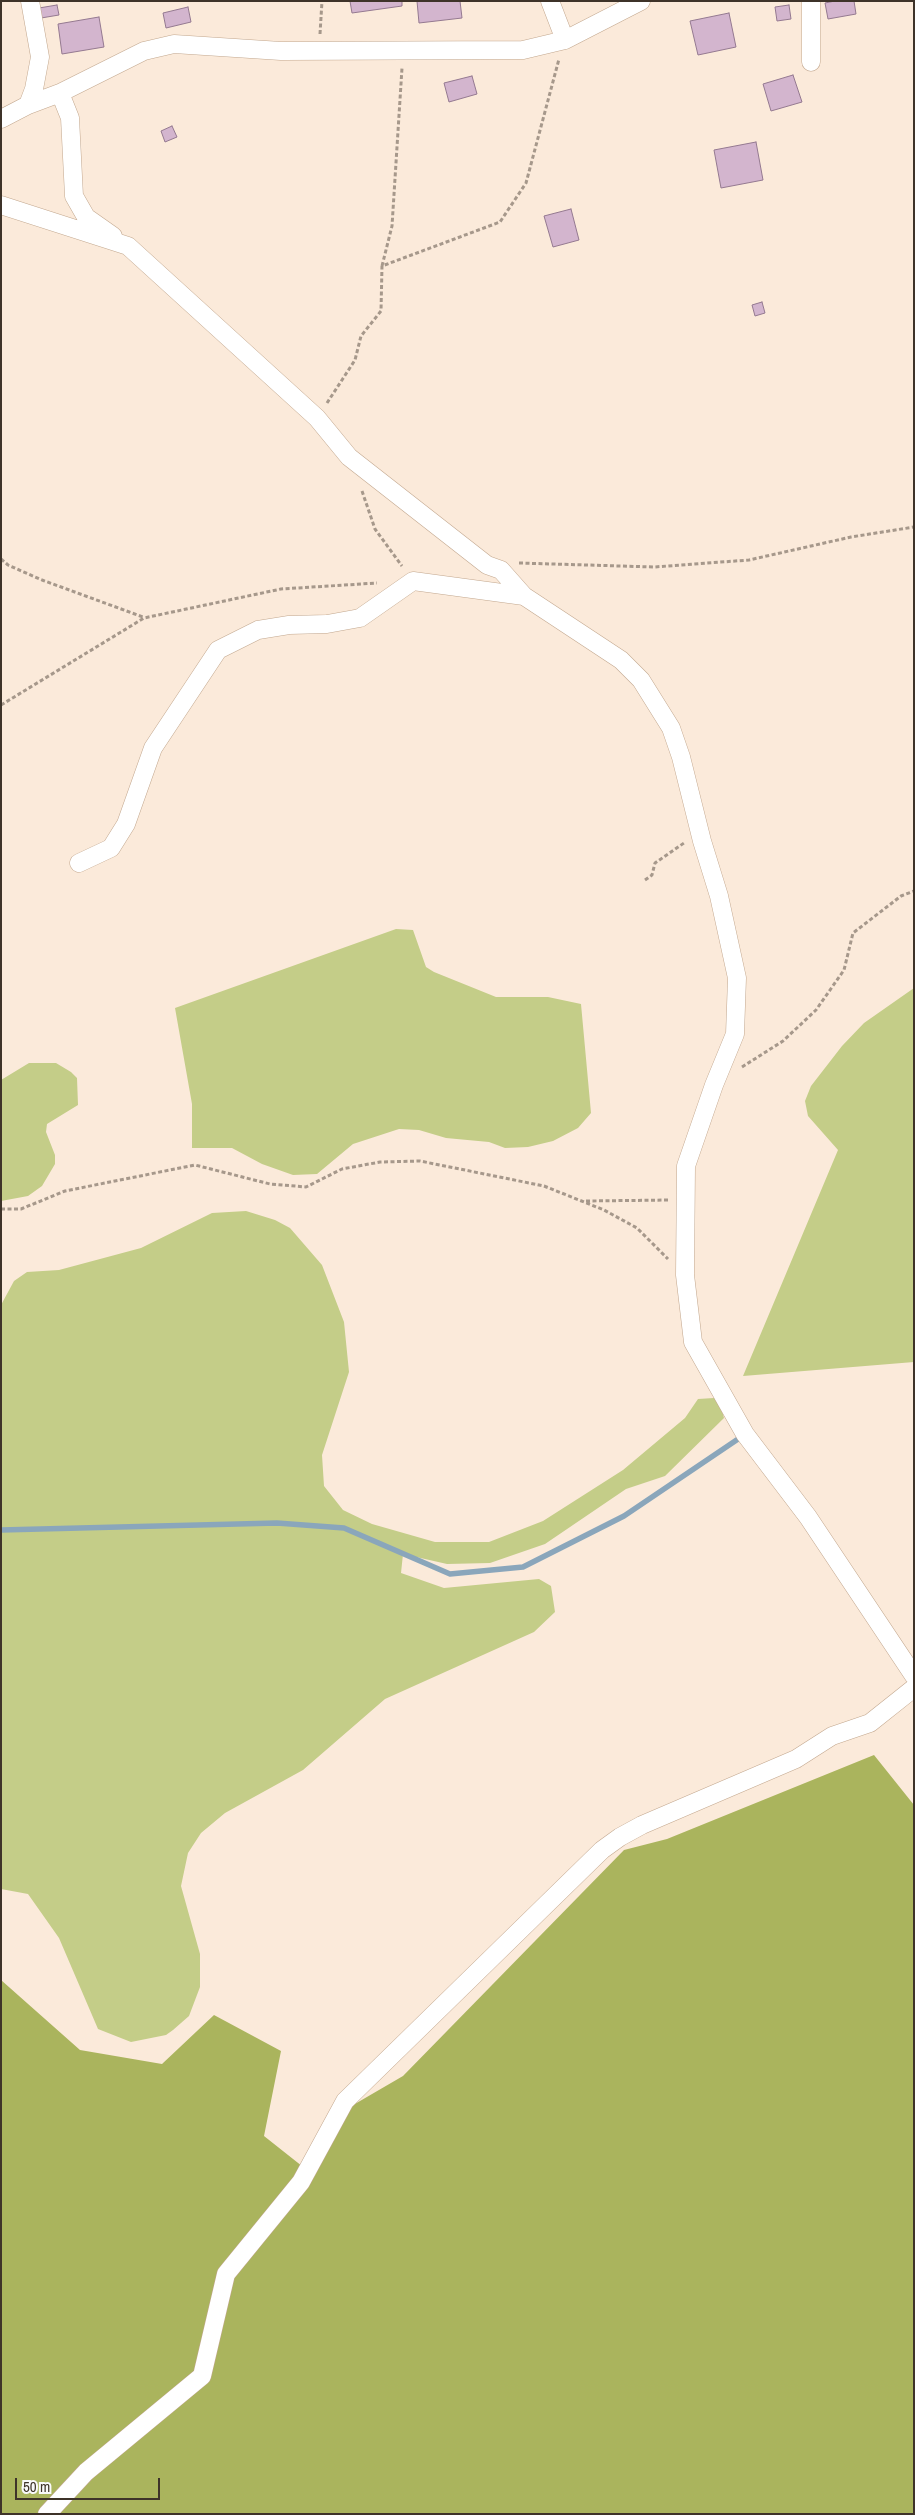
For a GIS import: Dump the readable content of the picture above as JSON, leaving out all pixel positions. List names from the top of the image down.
{
  "scale_bar": "50 m"
}
